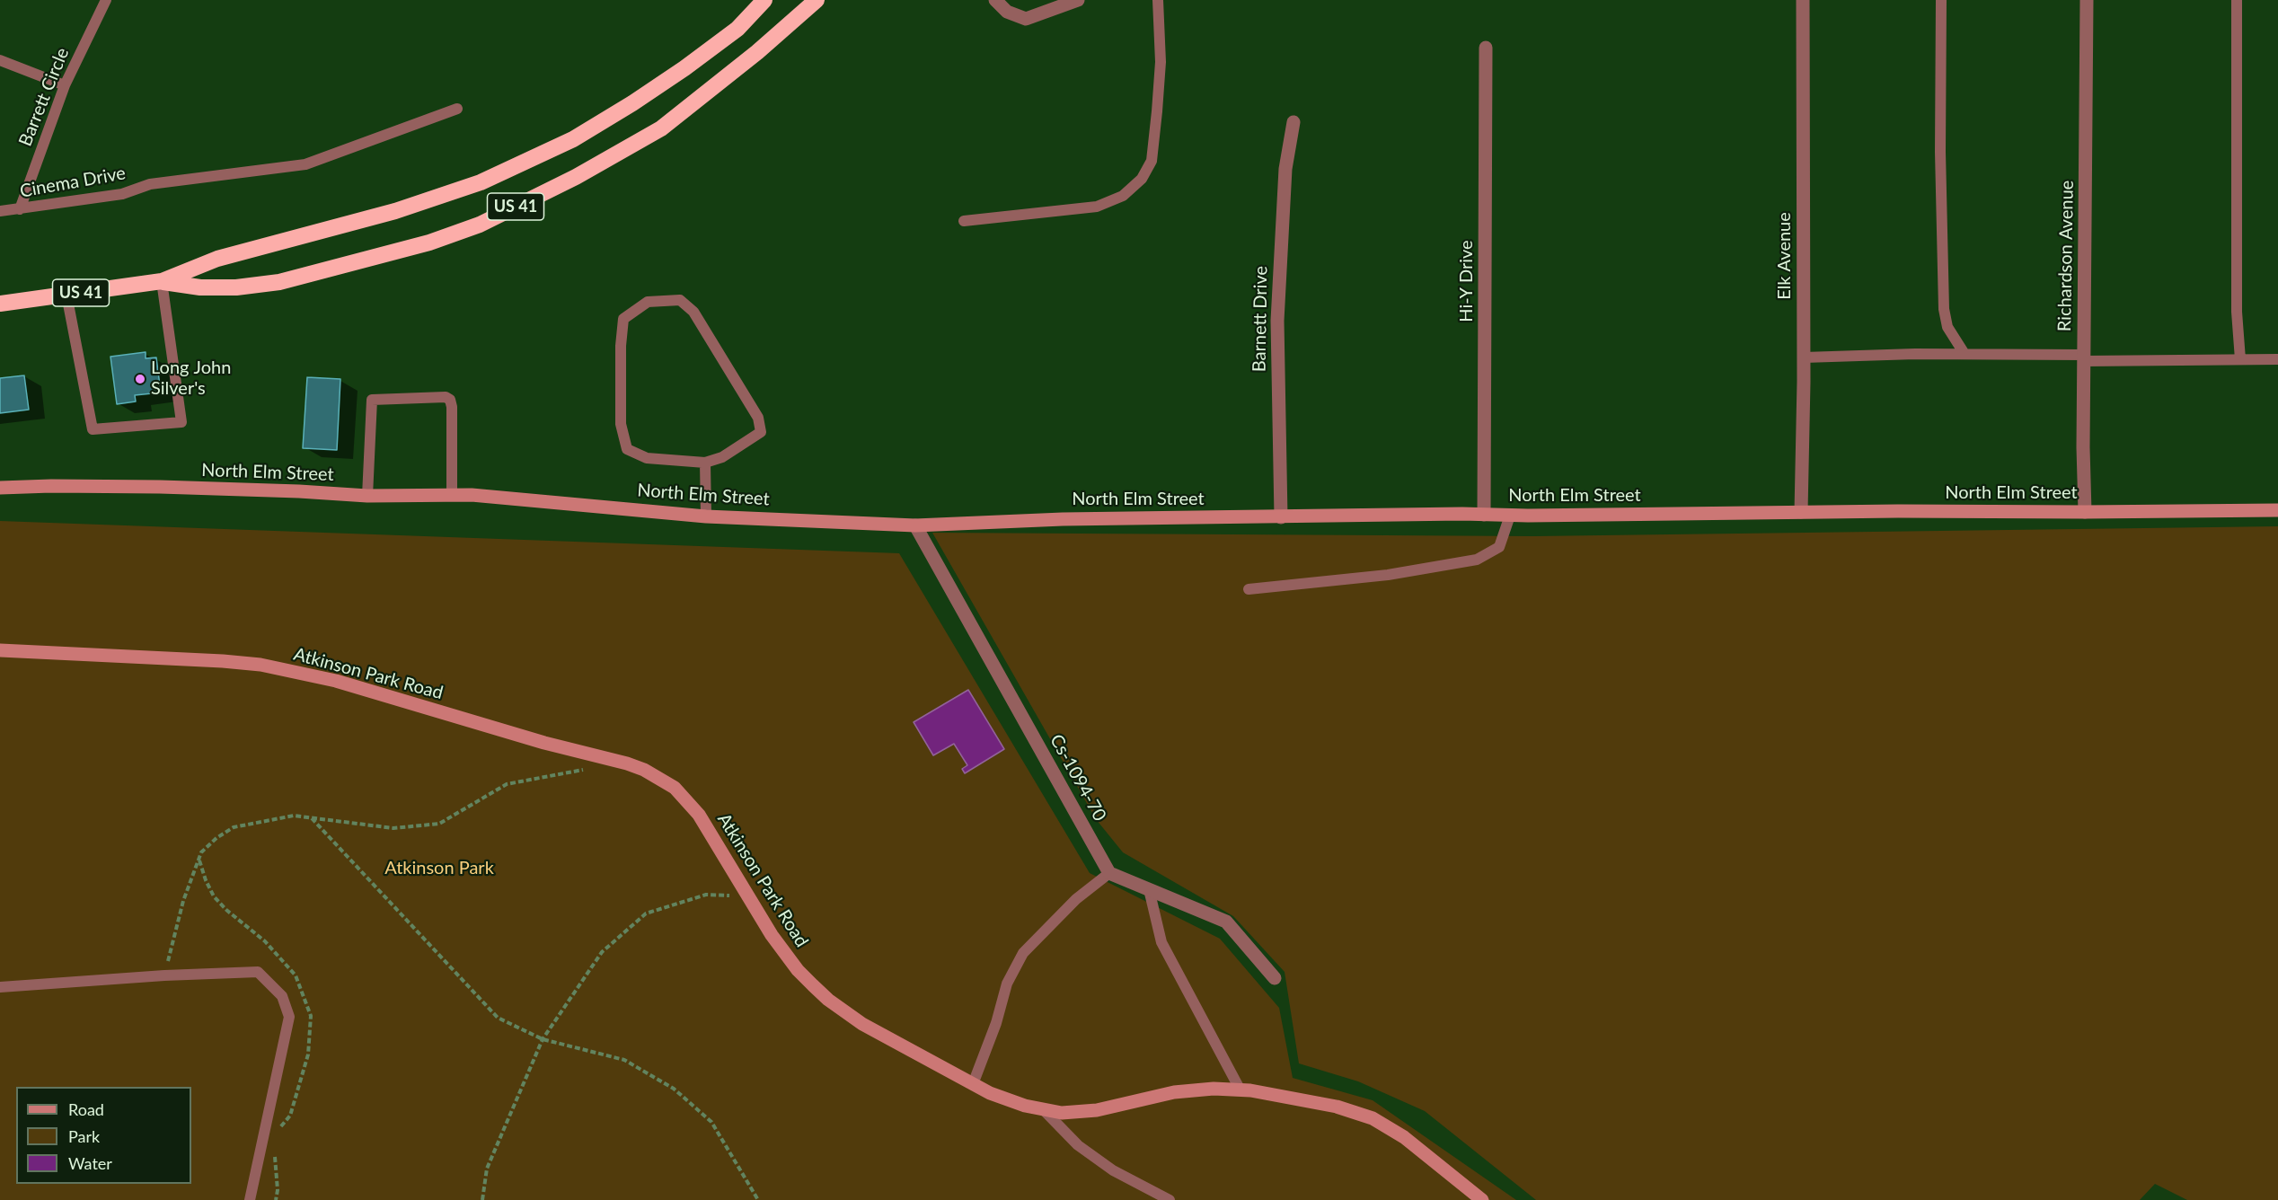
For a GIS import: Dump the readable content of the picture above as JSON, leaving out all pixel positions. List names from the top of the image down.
{
  "streets": {
    "highway": ["US 41"],
    "street": [
      "Elk Avenue",
      "Richardson Avenue",
      "Hi-Y Drive",
      "Barnett Drive",
      "North Elm Street",
      "Atkinson Park Road",
      "Cs-1094-70"
    ],
    "lane": ["Barrett Circle", "Cinema Drive"]
  },
  "crossings": [
    ["Barrett Circle", "Cinema Drive"],
    ["Elk Avenue", "North Elm Street"],
    ["Richardson Avenue", "North Elm Street"],
    ["Hi-Y Drive", "North Elm Street"],
    ["Barnett Drive", "North Elm Street"],
    ["North Elm Street", "Cs-1094-70"]
  ],
  "parks": ["Atkinson Park"],
  "places": ["Long John Silver's"],
  "legend": ["Road", "Park", "Water"]
}
